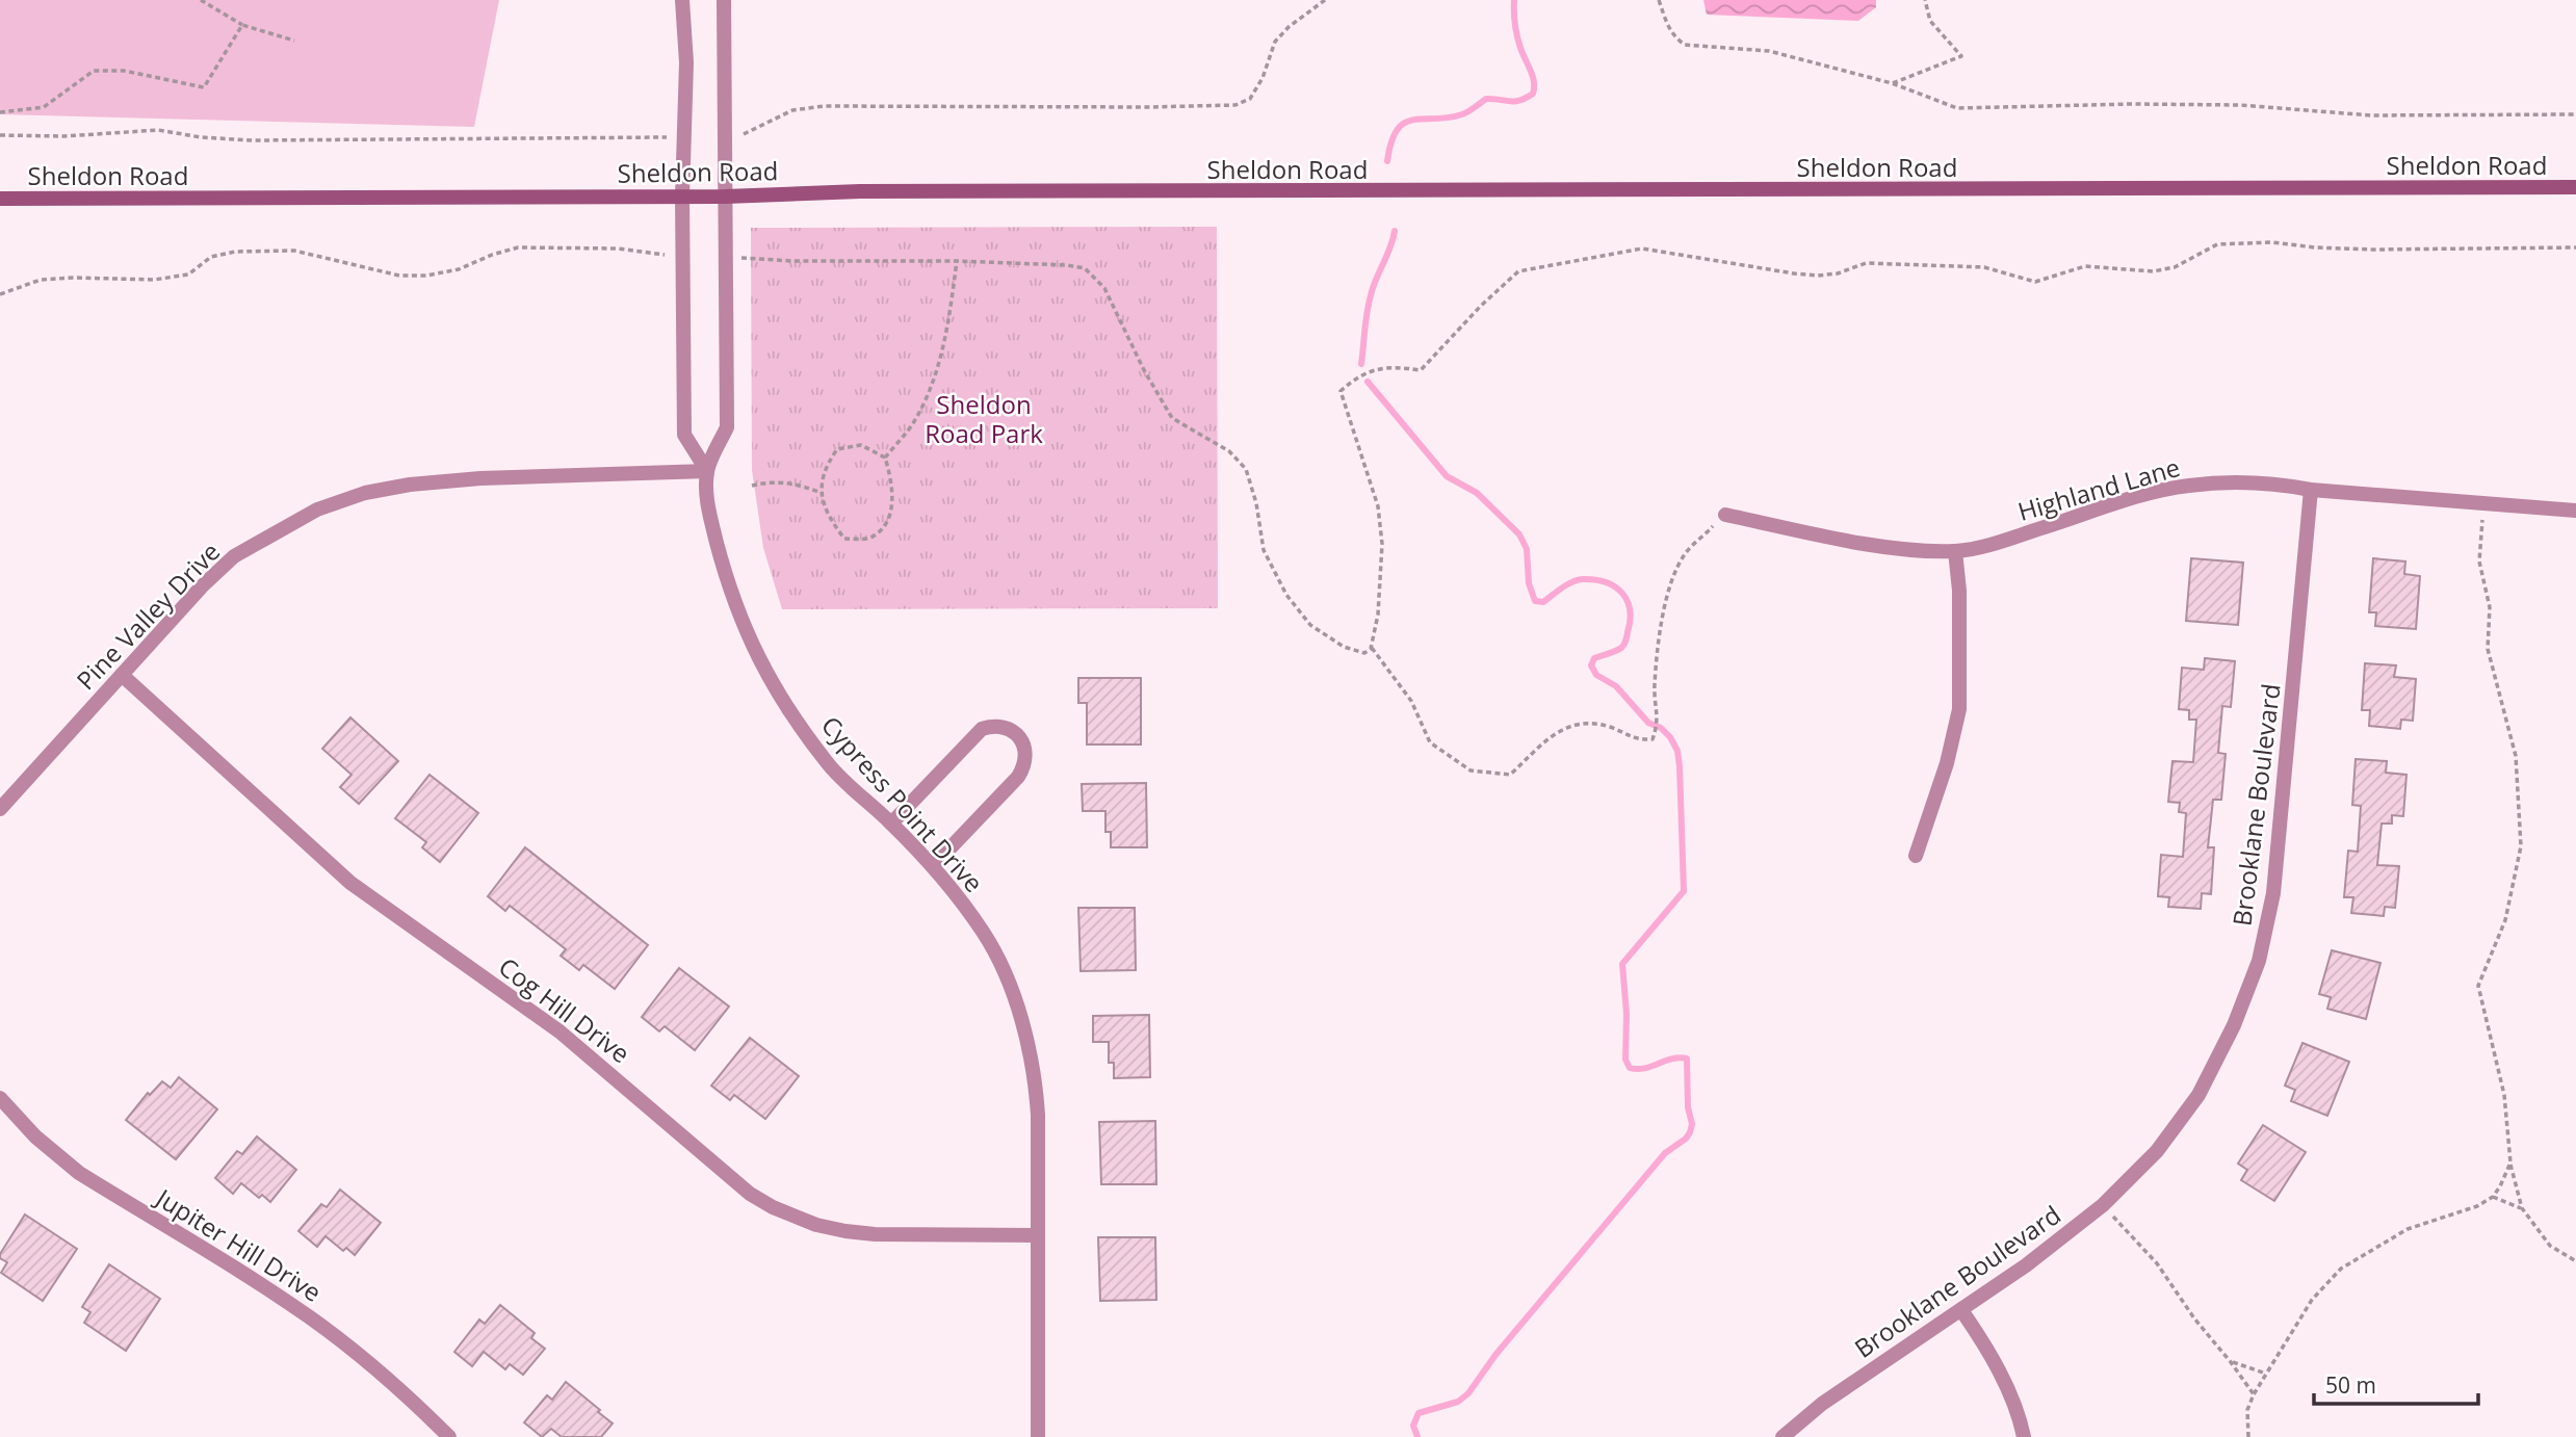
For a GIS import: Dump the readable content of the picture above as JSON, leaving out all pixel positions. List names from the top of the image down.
{
  "streets": {
    "main road": ["Sheldon Road"],
    "street": [
      "Highland Lane",
      "Pine Valley Drive",
      "Cypress Point Drive",
      "Brooklane Boulevard",
      "Cog Hill Drive",
      "Jupiter Hill Drive"
    ]
  },
  "crossings": [
    ["Sheldon Road", "Cypress Point Drive"],
    ["Highland Lane", "Brooklane Boulevard"],
    ["Pine Valley Drive", "Cypress Point Drive"],
    ["Pine Valley Drive", "Cog Hill Drive"],
    ["Cypress Point Drive", "Cog Hill Drive"]
  ],
  "parks": ["Sheldon Road Park"],
  "scale_bar": "50 m"
}
